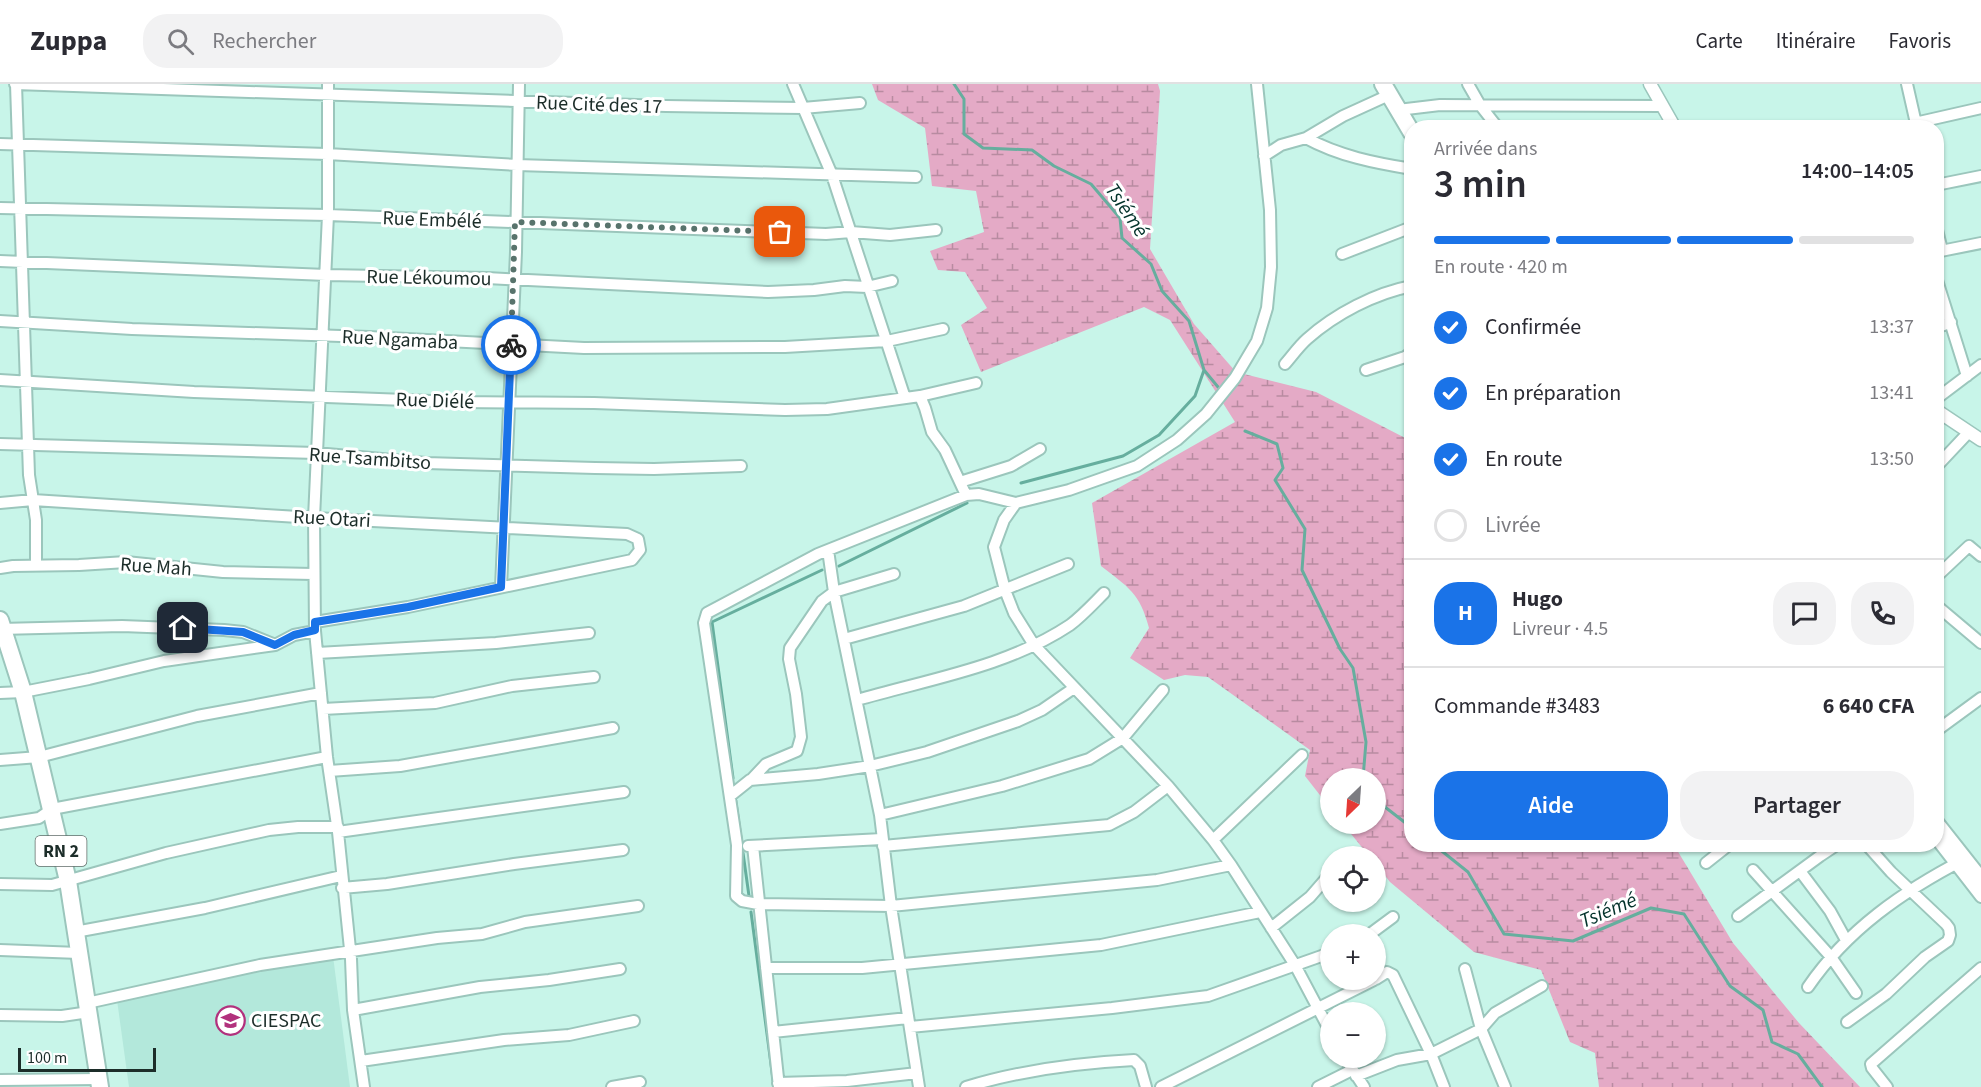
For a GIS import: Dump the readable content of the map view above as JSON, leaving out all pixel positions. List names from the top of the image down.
{
  "streets": {
    "main road": ["RN 2"],
    "street": [
      "Rue Cité des 17",
      "Rue Embélé",
      "Rue Lékoumou",
      "Rue Ngamaba",
      "Rue Diélé",
      "Rue Tsambitso",
      "Rue Otari",
      "Rue Mah"
    ]
  },
  "water": ["Tsiémé"],
  "places": {
    "school or university": ["CIESPAC"]
  },
  "scale_bar": "100 m",
  "north": "bottom left",
  "page": {
    "header": "Zuppa",
    "search": "Rechercher",
    "nav": ["Carte", "Itinéraire", "Favoris"],
    "heading": ["3 min", "Arrivée dans", "14:00–14:05"],
    "panel": [
      "Hugo",
      "Livreur · 4.5",
      "Commande #3483",
      "6 640 CFA"
    ],
    "bar": "En route · 420 m",
    "list": [
      ["Confirmée", "13:37"],
      ["En préparation", "13:41"],
      ["En route", "13:50"],
      "Livrée"
    ],
    "round": "H",
    "buttons": ["Aide", "Partager"],
    "map_buttons": ["+", "−"],
    "scale": "100 m"
  }
}
